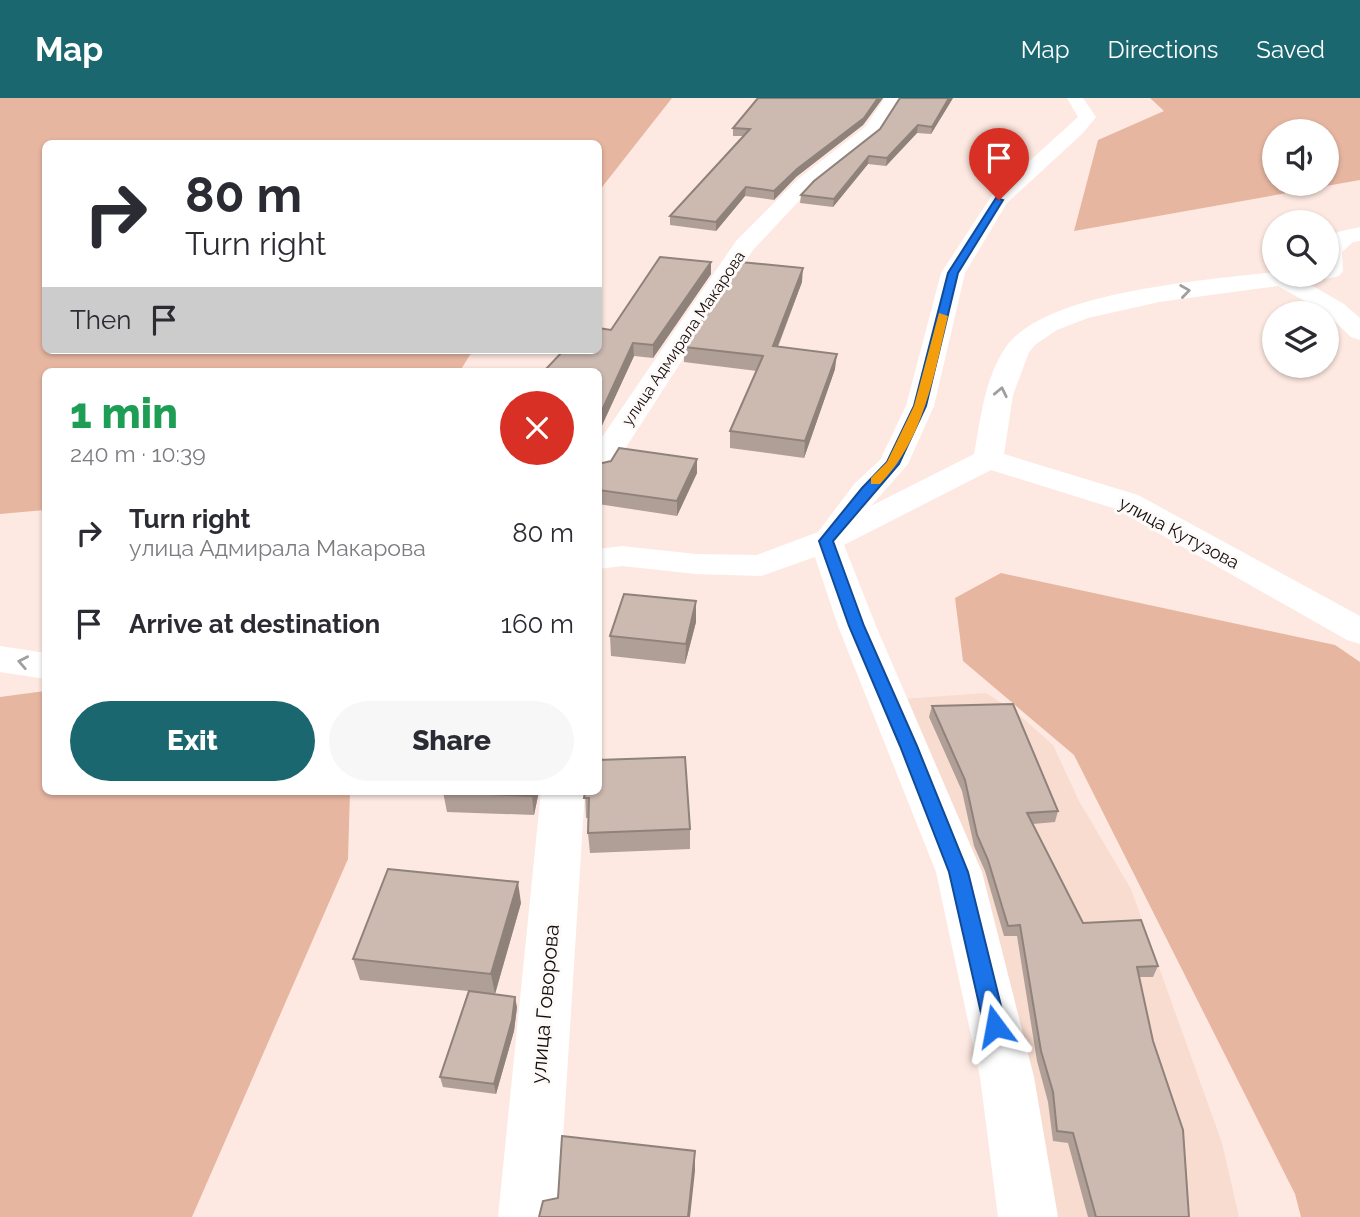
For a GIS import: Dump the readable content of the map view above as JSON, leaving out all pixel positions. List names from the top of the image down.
{
  "streets": {
    "street": ["улица Адмирала Макарова", "улица Кутузова", "улица Говорова"]
  },
  "page": {
    "header": "Map",
    "nav": ["Map", "Directions", "Saved"],
    "turn": ["80 m", "Turn right"],
    "then": "Then",
    "heading": ["1 min", "240 m · 10:39"],
    "list": [
      {
        "name": "Turn right",
        "note": "улица Адмирала Макарова",
        "value": "80 m"
      },
      {
        "name": "Arrive at destination",
        "value": "160 m"
      }
    ],
    "buttons": ["Exit", "Share"]
  }
}
